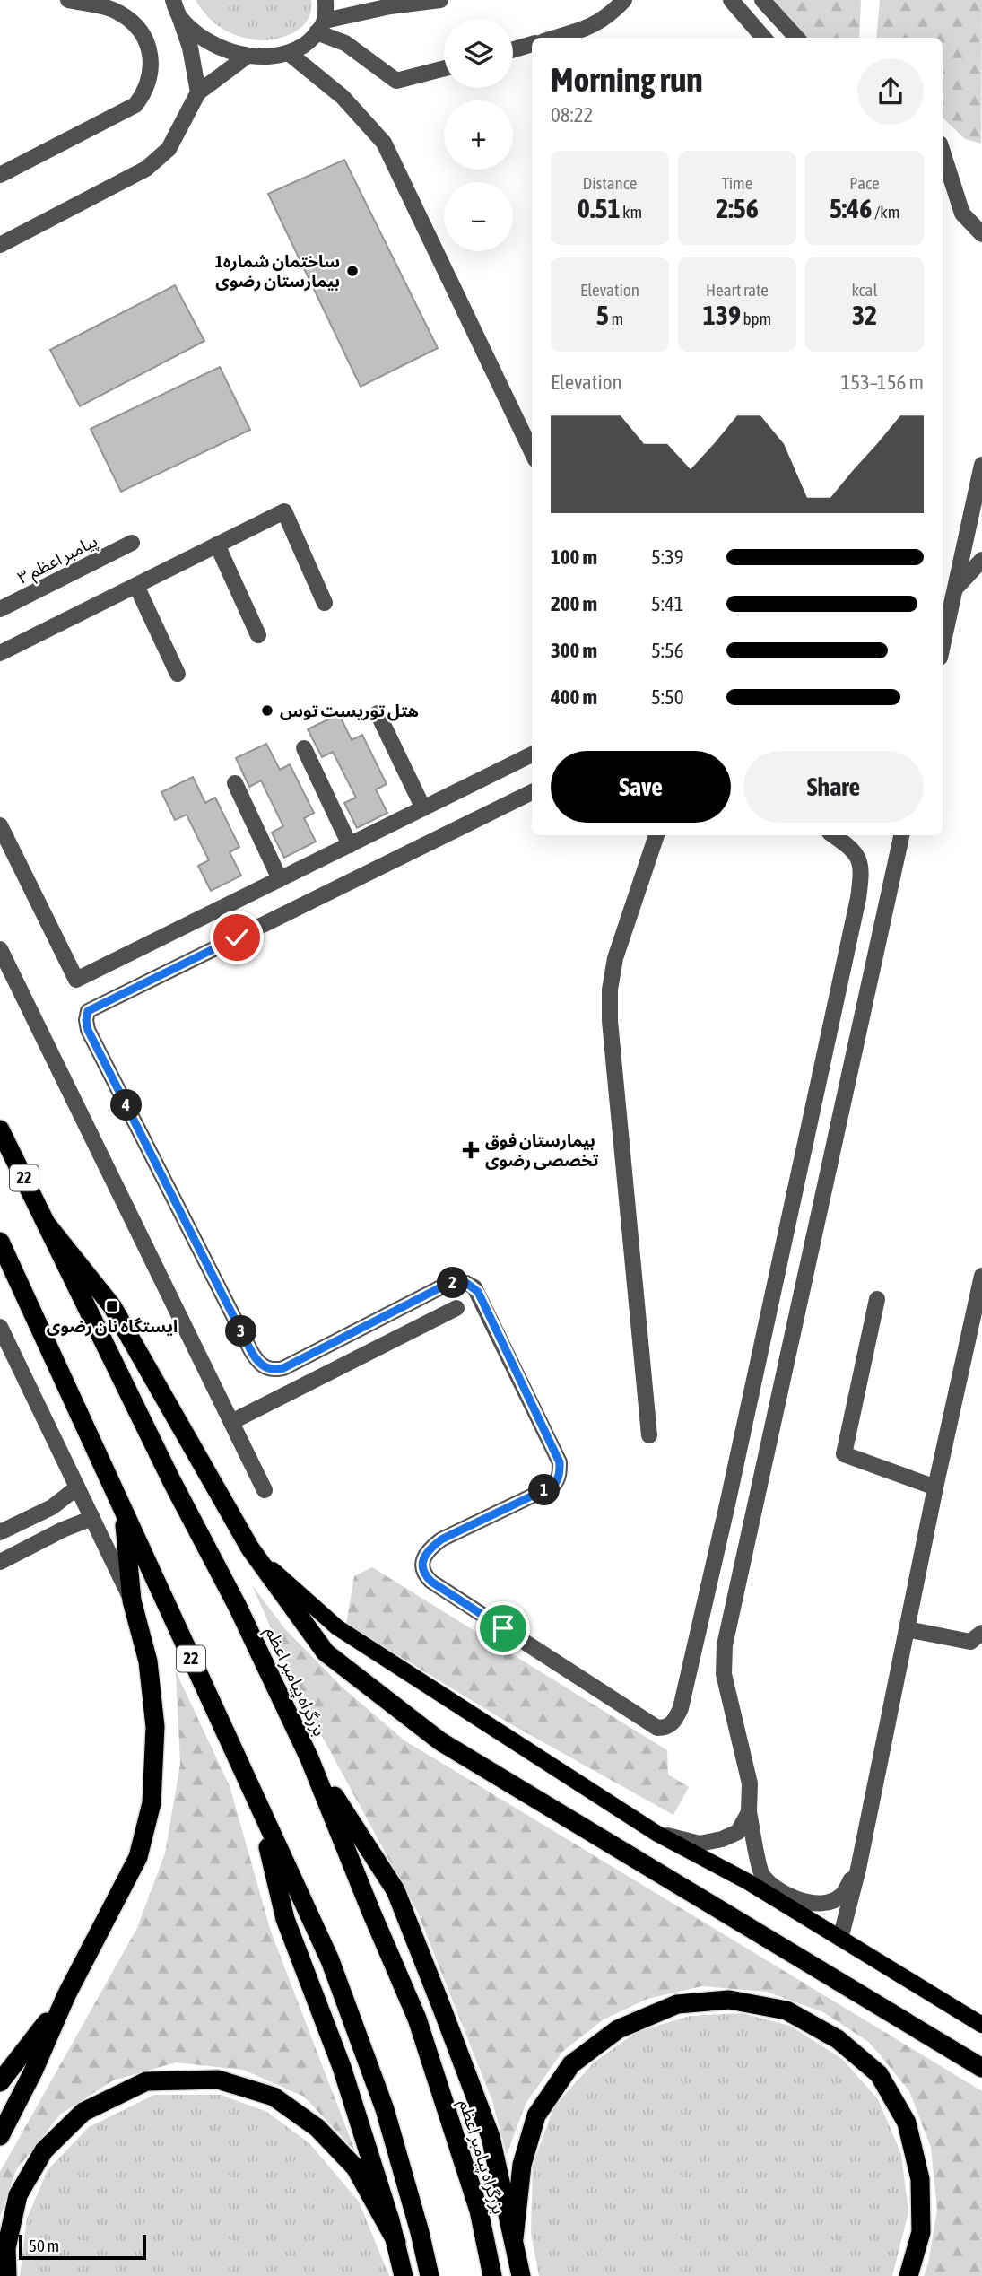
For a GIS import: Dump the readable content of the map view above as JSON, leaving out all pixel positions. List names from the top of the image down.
{
  "streets": {
    "highway": ["22", "بزرگراه پیامبر اعظم"],
    "street": ["پیامبر اعظم ۳"]
  },
  "places": {
    "other": ["ساختمان شماره1 بیمارستان رضوی", "هتل توریست توس"],
    "health": ["بیمارستان فوق تخصصی رضوی"],
    "transit": ["ایستگاه نان رضوی"]
  },
  "scale_bar": "50 m",
  "page": {
    "map_buttons": ["+", "−"],
    "heading": ["Morning run", "08:22"],
    "stats": [
      ["Distance", "0.51 km"],
      ["Time", "2:56"],
      ["Pace", "5:46 /km"],
      ["Elevation", "5 m"],
      ["Heart rate", "139 bpm"],
      ["kcal", "32"]
    ],
    "chart": ["Elevation", "153–156 m"],
    "list": [
      {
        "name": "100 m",
        "note": "5:39"
      },
      {
        "name": "200 m",
        "note": "5:41"
      },
      {
        "name": "300 m",
        "note": "5:56"
      },
      {
        "name": "400 m",
        "note": "5:50"
      }
    ],
    "buttons": ["Save", "Share"],
    "pins": [
      "4",
      "2",
      "3",
      "1"
    ],
    "scale": "50 m"
  }
}
